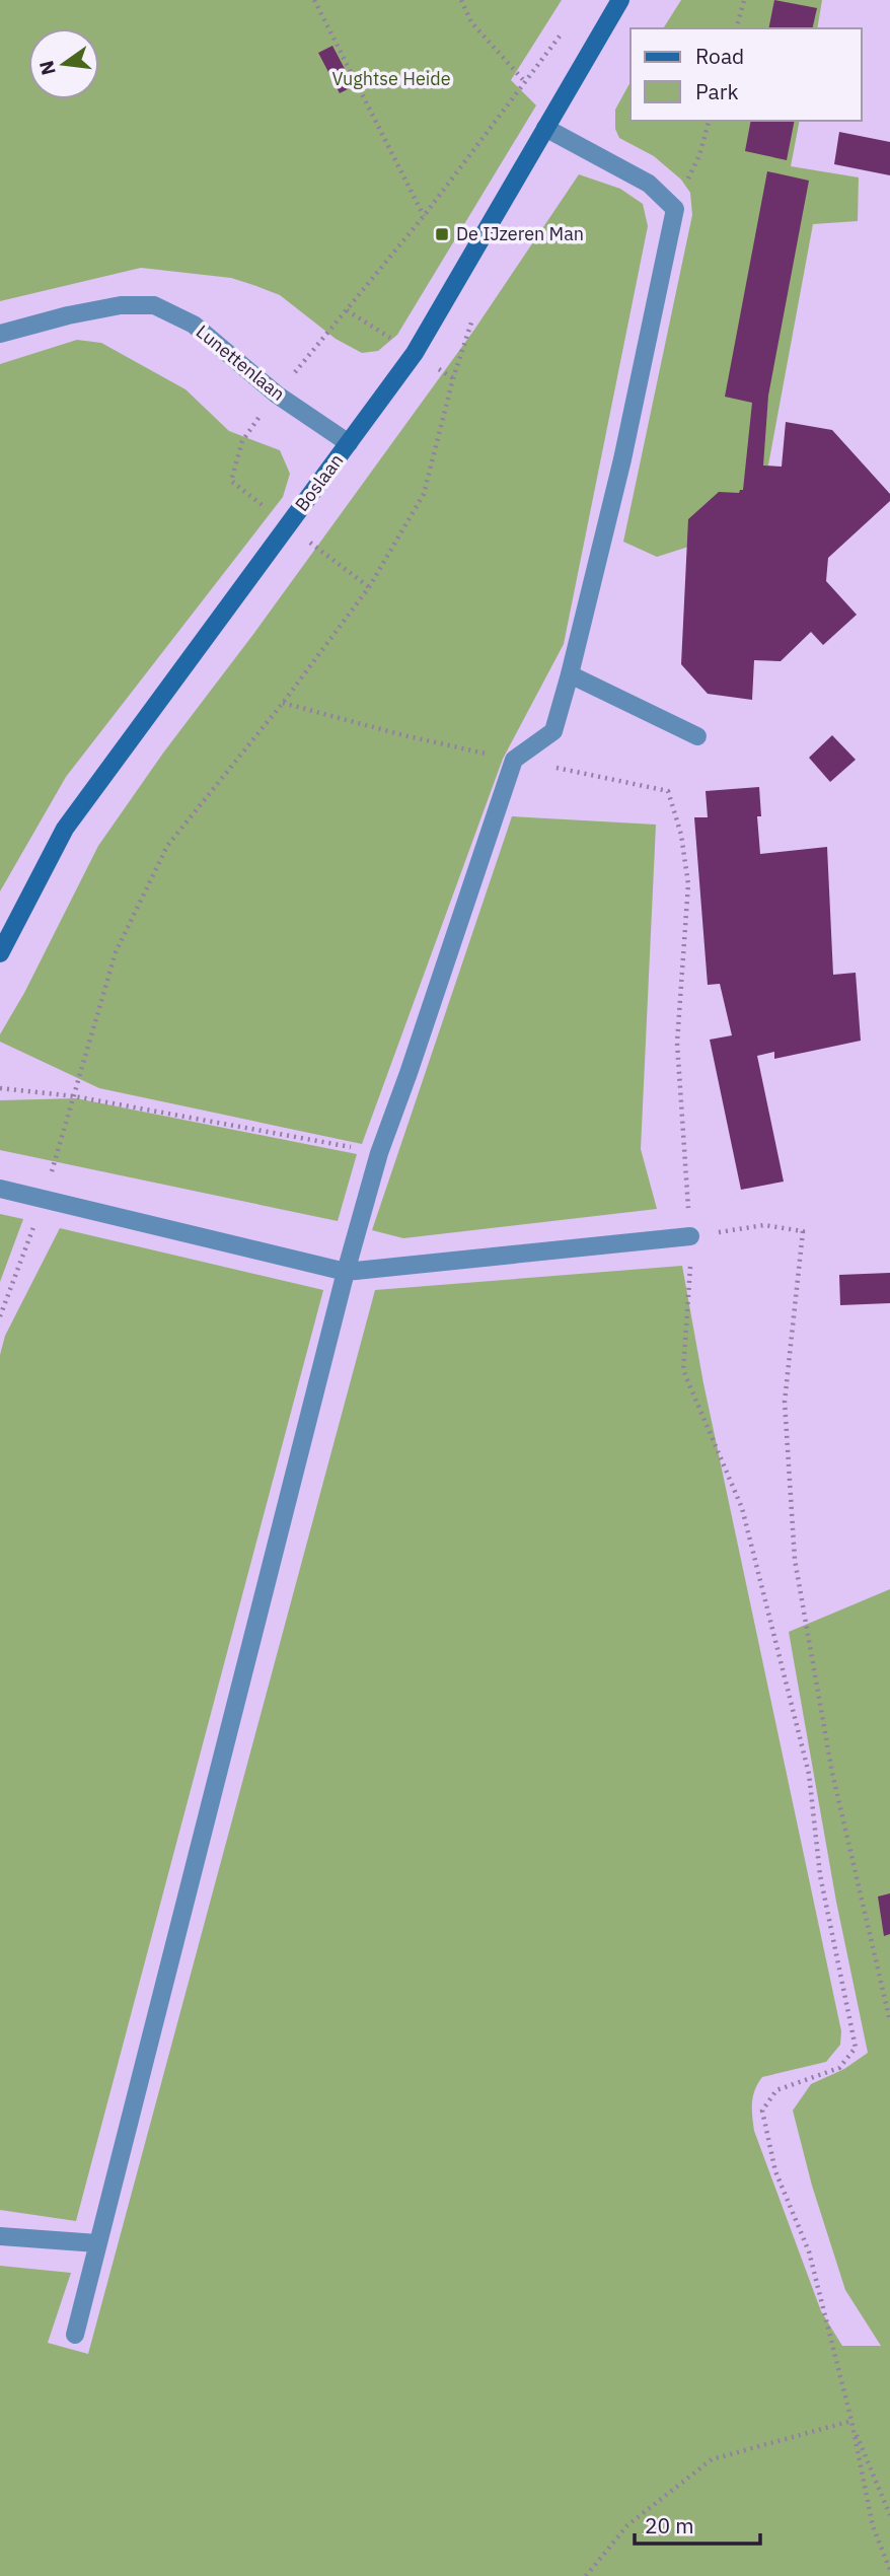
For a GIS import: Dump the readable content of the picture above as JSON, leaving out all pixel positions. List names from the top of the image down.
{
  "streets": {
    "main road": ["Boslaan"],
    "street": ["Lunettenlaan"]
  },
  "crossings": [
    ["Lunettenlaan", "Boslaan"]
  ],
  "parks": ["Vughtse Heide"],
  "places": {
    "transit": ["De IJzeren Man"]
  },
  "legend": ["Road", "Park"],
  "scale_bar": "20 m",
  "north": "left"
}
